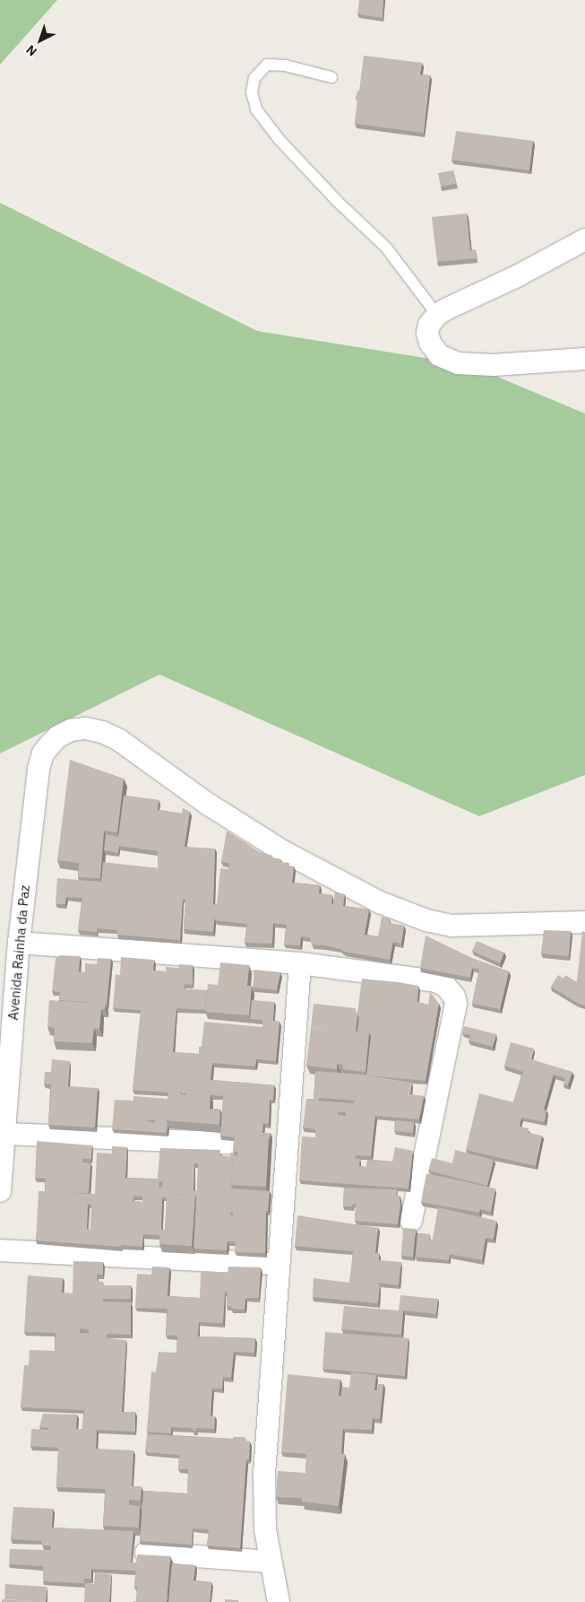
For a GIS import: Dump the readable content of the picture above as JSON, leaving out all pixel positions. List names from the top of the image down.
{
  "streets": {
    "street": ["Avenida Rainha da Paz"]
  },
  "north": "bottom left"
}
